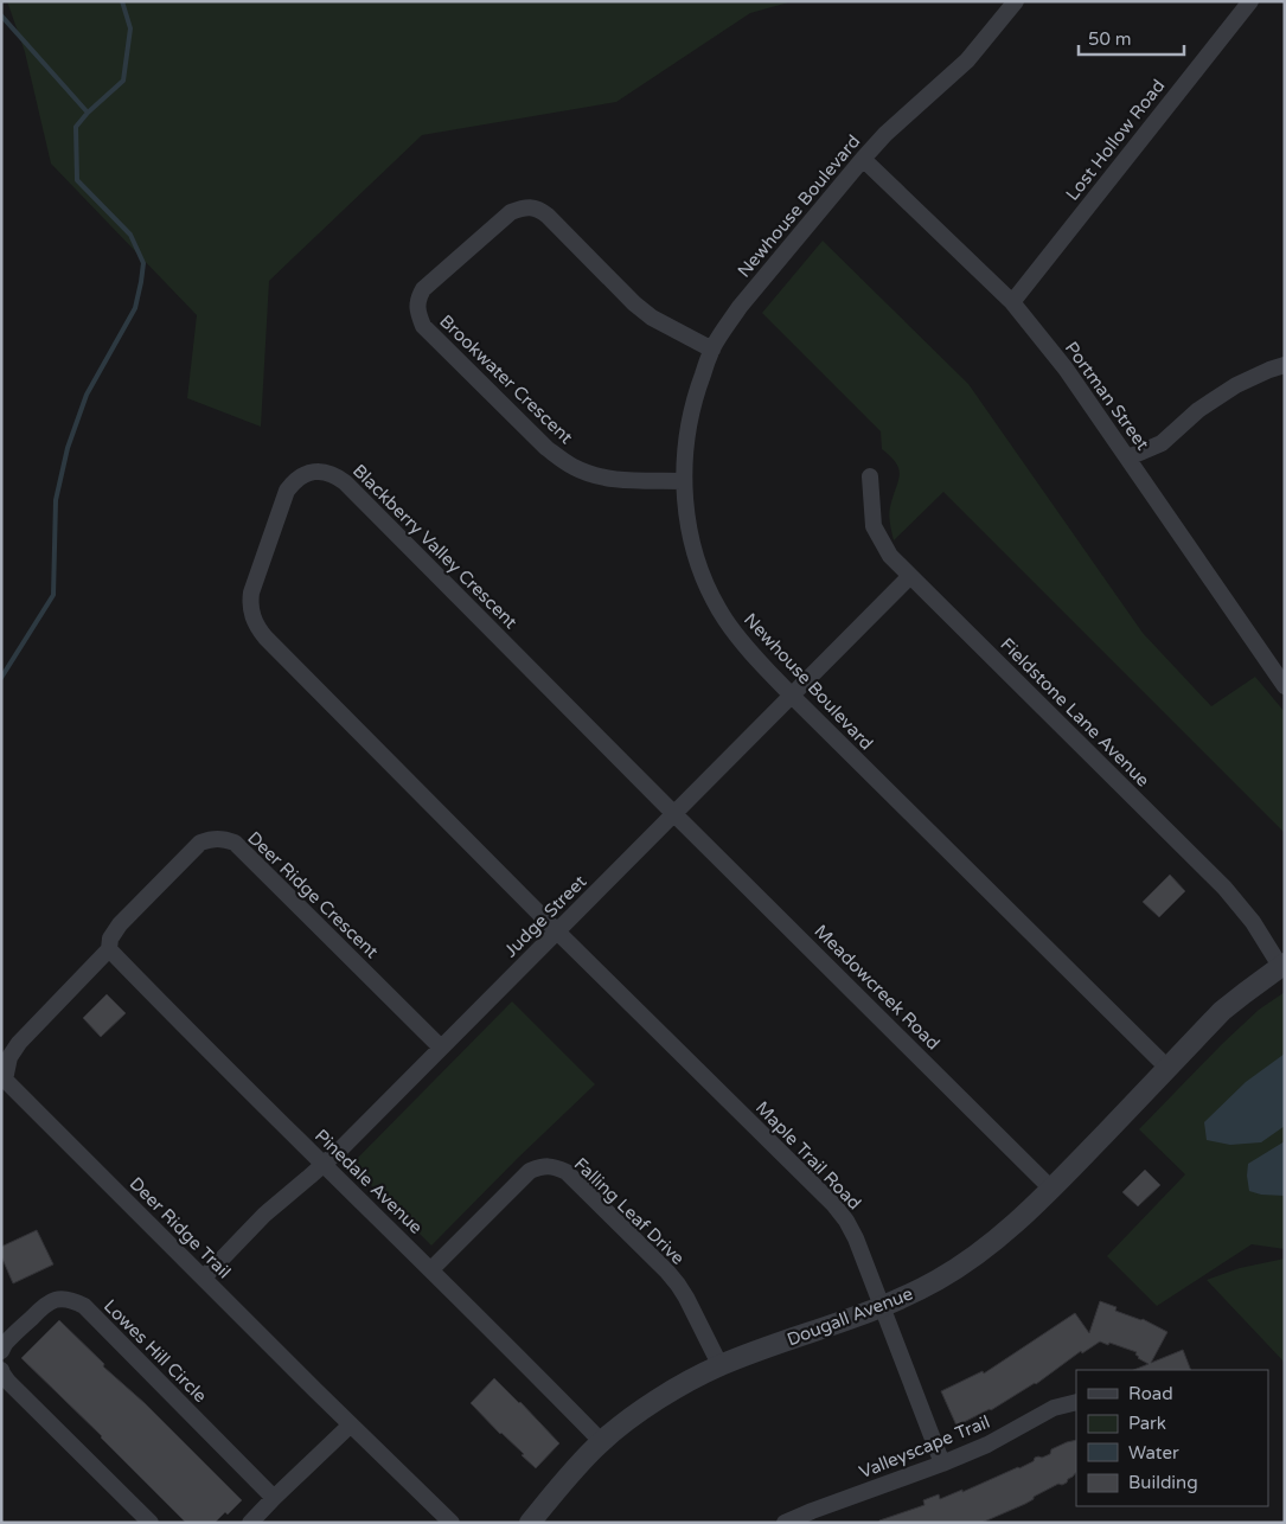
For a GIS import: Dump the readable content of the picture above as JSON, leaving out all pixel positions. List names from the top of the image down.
{
  "streets": {
    "street": [
      "Lost Hollow Road",
      "Newhouse Boulevard",
      "Brookwater Crescent",
      "Portman Street",
      "Blackberry Valley Crescent",
      "Fieldstone Lane Avenue",
      "Deer Ridge Crescent",
      "Judge Street",
      "Meadowcreek Road",
      "Maple Trail Road",
      "Pinedale Avenue",
      "Falling Leaf Drive",
      "Deer Ridge Trail",
      "Dougall Avenue",
      "Lowes Hill Circle",
      "Valleyscape Trail"
    ]
  },
  "crossings": [
    ["Lost Hollow Road", "Portman Street"],
    ["Newhouse Boulevard", "Brookwater Crescent"],
    ["Newhouse Boulevard", "Portman Street"],
    ["Newhouse Boulevard", "Judge Street"],
    ["Newhouse Boulevard", "Dougall Avenue"],
    ["Blackberry Valley Crescent", "Judge Street"],
    ["Blackberry Valley Crescent", "Meadowcreek Road"],
    ["Blackberry Valley Crescent", "Maple Trail Road"],
    ["Fieldstone Lane Avenue", "Judge Street"],
    ["Fieldstone Lane Avenue", "Dougall Avenue"],
    ["Deer Ridge Crescent", "Judge Street"],
    ["Deer Ridge Crescent", "Pinedale Avenue"],
    ["Deer Ridge Crescent", "Deer Ridge Trail"],
    ["Judge Street", "Meadowcreek Road"],
    ["Judge Street", "Maple Trail Road"],
    ["Judge Street", "Pinedale Avenue"],
    ["Judge Street", "Deer Ridge Trail"],
    ["Meadowcreek Road", "Dougall Avenue"],
    ["Maple Trail Road", "Dougall Avenue"],
    ["Maple Trail Road", "Valleyscape Trail"],
    ["Pinedale Avenue", "Falling Leaf Drive"],
    ["Pinedale Avenue", "Deer Ridge Trail"],
    ["Pinedale Avenue", "Dougall Avenue"],
    ["Falling Leaf Drive", "Dougall Avenue"]
  ],
  "legend": [
    "Road",
    "Park",
    "Water",
    "Building"
  ],
  "scale_bar": "50 m"
}
